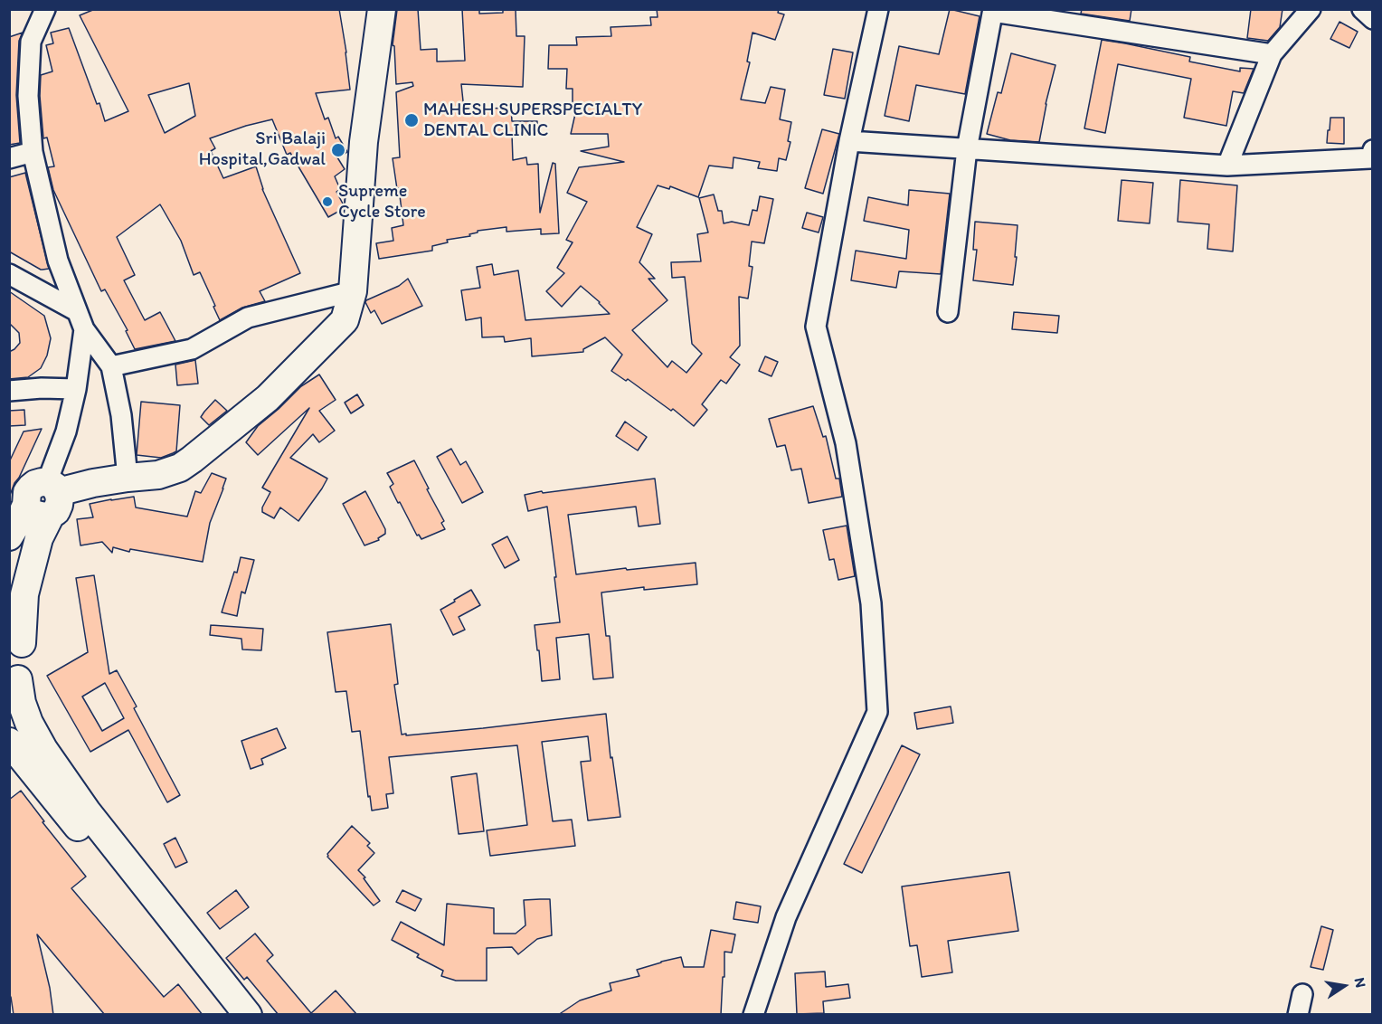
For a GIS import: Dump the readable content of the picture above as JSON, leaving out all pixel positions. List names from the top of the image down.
{
  "places": ["MAHESH SUPERSPECIALTY DENTAL CLINIC", "Sri Balaji Hospital,Gadwal", "Supreme Cycle Store"],
  "north": "right"
}
